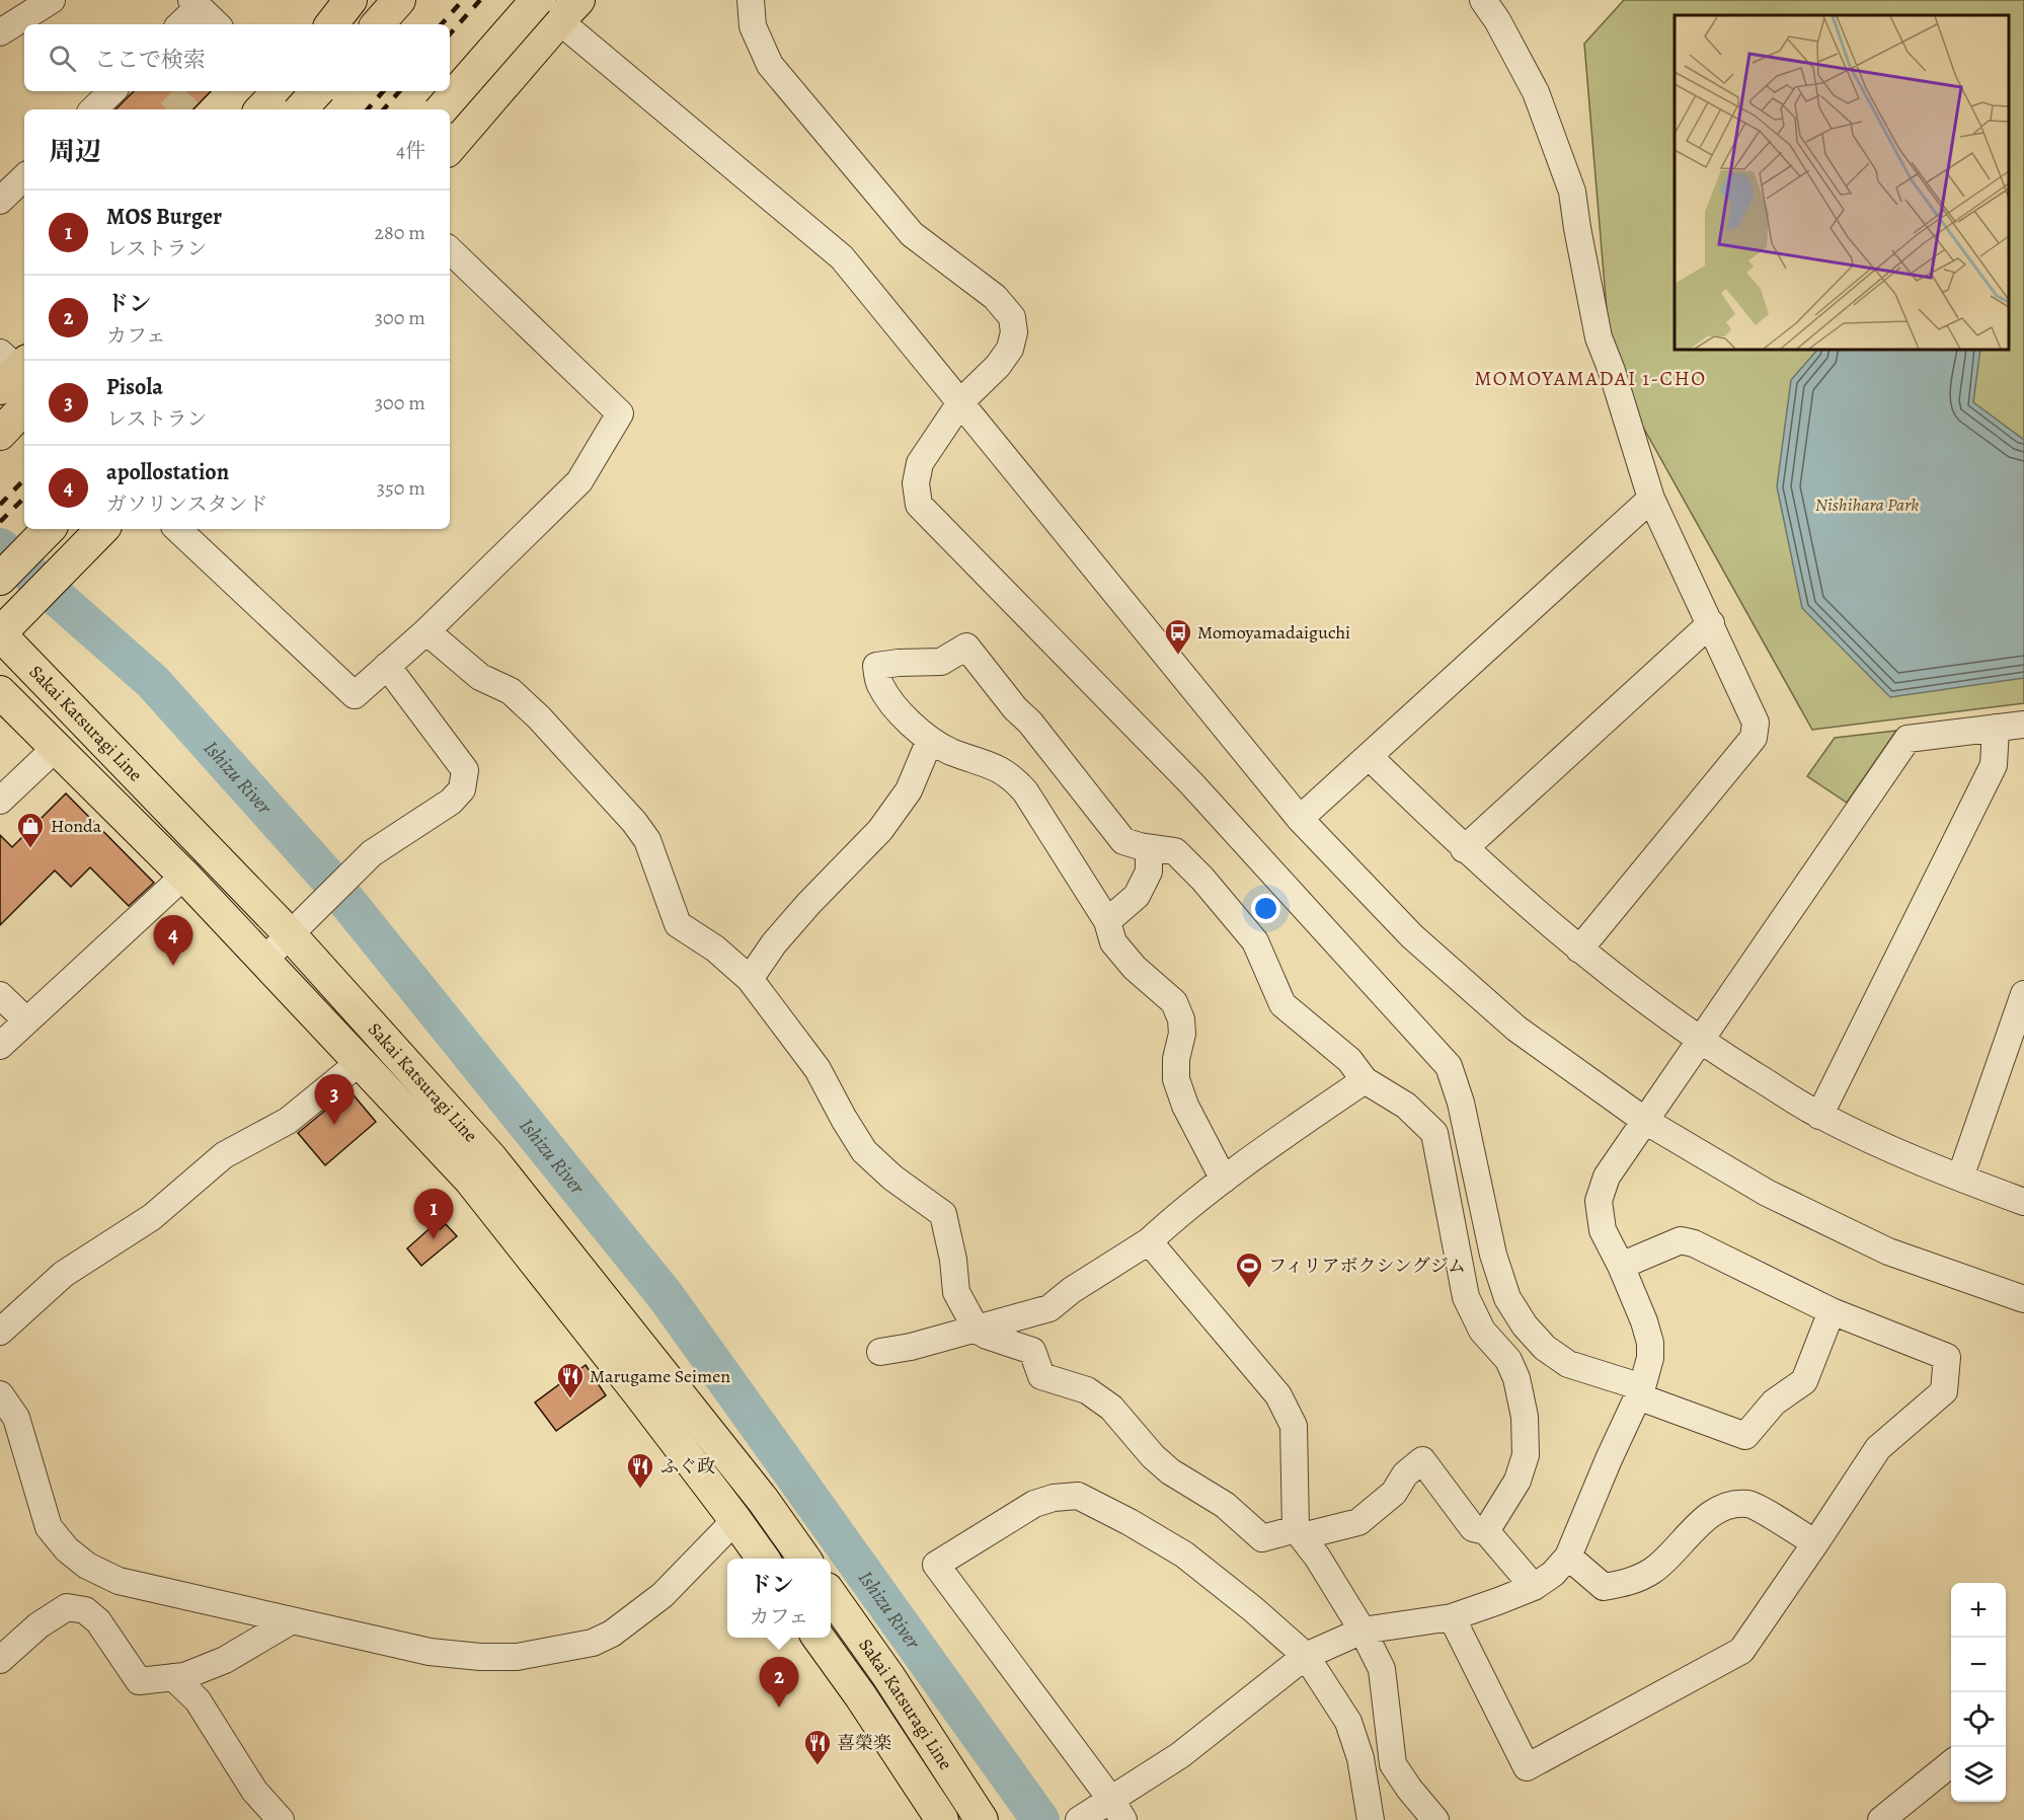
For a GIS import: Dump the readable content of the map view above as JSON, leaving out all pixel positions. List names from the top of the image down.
{
  "streets": {
    "main road": ["Sakai Katsuragi Line"]
  },
  "districts": ["MOMOYAMADAI 1-CHO"],
  "water": ["Ishizu River"],
  "parks": ["Nishihara Park"],
  "places": {
    "bus stop": ["Momoyamadaiguchi"],
    "shop": ["Honda"],
    "sports": ["フィリアボクシングジム"],
    "restaurant": ["Marugame Seimen", "ふぐ政", "喜榮楽"]
  },
  "page": {
    "search": "ここで検索",
    "heading": ["周辺", "4件"],
    "list": [
      {
        "mark": "1",
        "name": "MOS Burger",
        "note": "レストラン",
        "value": "280 m"
      },
      {
        "mark": "2",
        "name": "ドン",
        "note": "カフェ",
        "value": "300 m"
      },
      {
        "mark": "3",
        "name": "Pisola",
        "note": "レストラン",
        "value": "300 m"
      },
      {
        "mark": "4",
        "name": "apollostation",
        "note": "ガソリンスタンド",
        "value": "350 m"
      }
    ],
    "pins": [
      "4",
      "3",
      "1",
      "2"
    ],
    "popup": ["ドン", "カフェ"],
    "map_buttons": ["+", "−"]
  }
}
